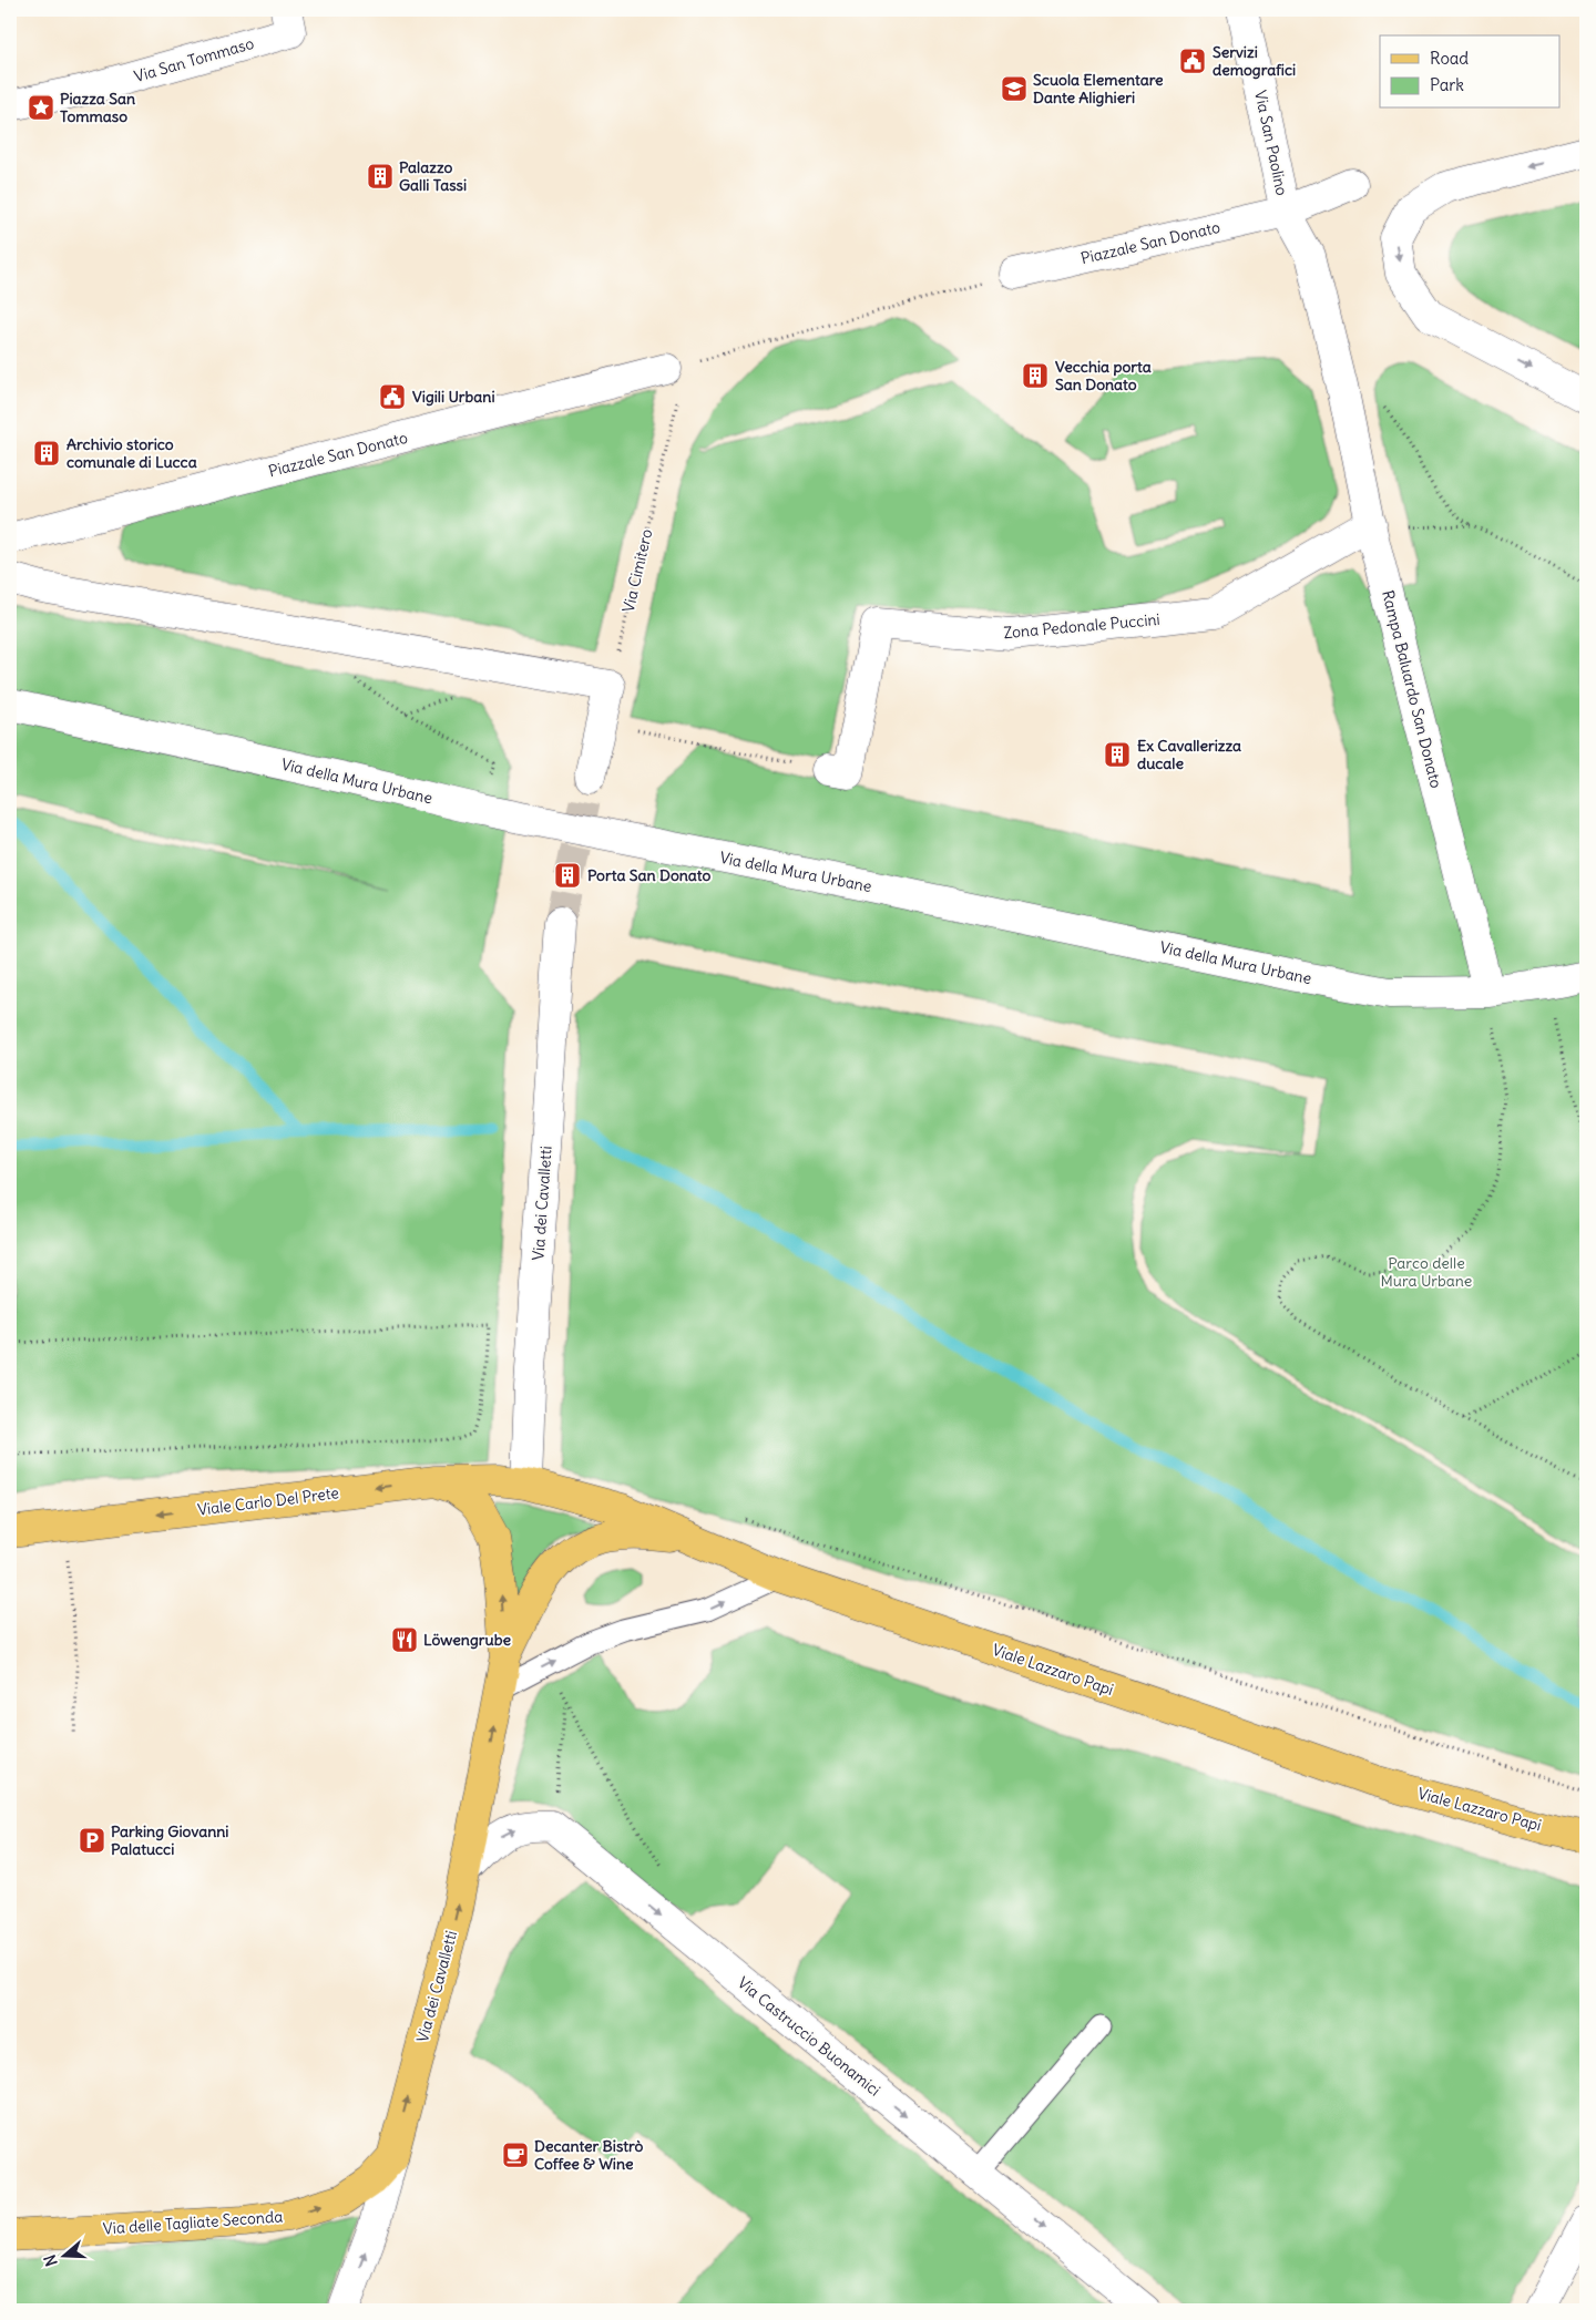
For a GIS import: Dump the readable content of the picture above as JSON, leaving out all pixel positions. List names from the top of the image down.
{
  "streets": {
    "main road": [
      "Via dei Cavalletti",
      "Viale Carlo Del Prete",
      "Viale Lazzaro Papi",
      "Via delle Tagliate Seconda"
    ],
    "street": [
      "Via San Tommaso",
      "Via San Paolino",
      "Piazzale San Donato",
      "Zona Pedonale Puccini",
      "Rampa Baluardo San Donato",
      "Via della Mura Urbane",
      "Via Castruccio Buonamici"
    ],
    "path": ["Via Cimitero"]
  },
  "crossings": [
    ["Via San Paolino", "Piazzale San Donato"],
    ["Piazzale San Donato", "Via Cimitero"],
    ["Zona Pedonale Puccini", "Rampa Baluardo San Donato"],
    ["Rampa Baluardo San Donato", "Via della Mura Urbane"],
    ["Via dei Cavalletti", "Viale Carlo Del Prete"],
    ["Via dei Cavalletti", "Viale Lazzaro Papi"],
    ["Via dei Cavalletti", "Via delle Tagliate Seconda"],
    ["Viale Carlo Del Prete", "Viale Lazzaro Papi"]
  ],
  "one_way": [
    "Via dei Cavalletti",
    "Viale Carlo Del Prete",
    "Via Castruccio Buonamici",
    "Via delle Tagliate Seconda"
  ],
  "parks": ["Parco delle Mura Urbane"],
  "places": {
    "public building": ["Servizi demografici", "Vigili Urbani"],
    "school or university": ["Scuola Elementare Dante Alighieri"],
    "place": ["Piazza San Tommaso"],
    "building": [
      "Palazzo Galli Tassi",
      "Vecchia porta San Donato",
      "Archivio storico comunale di Lucca",
      "Ex Cavallerizza ducale",
      "Porta San Donato"
    ],
    "restaurant": ["Löwengrube"],
    "parking": ["Parking Giovanni Palatucci"],
    "cafe": ["Decanter Bistrò Coffee & Wine"]
  },
  "legend": ["Road", "Park"],
  "north": "left"
}
